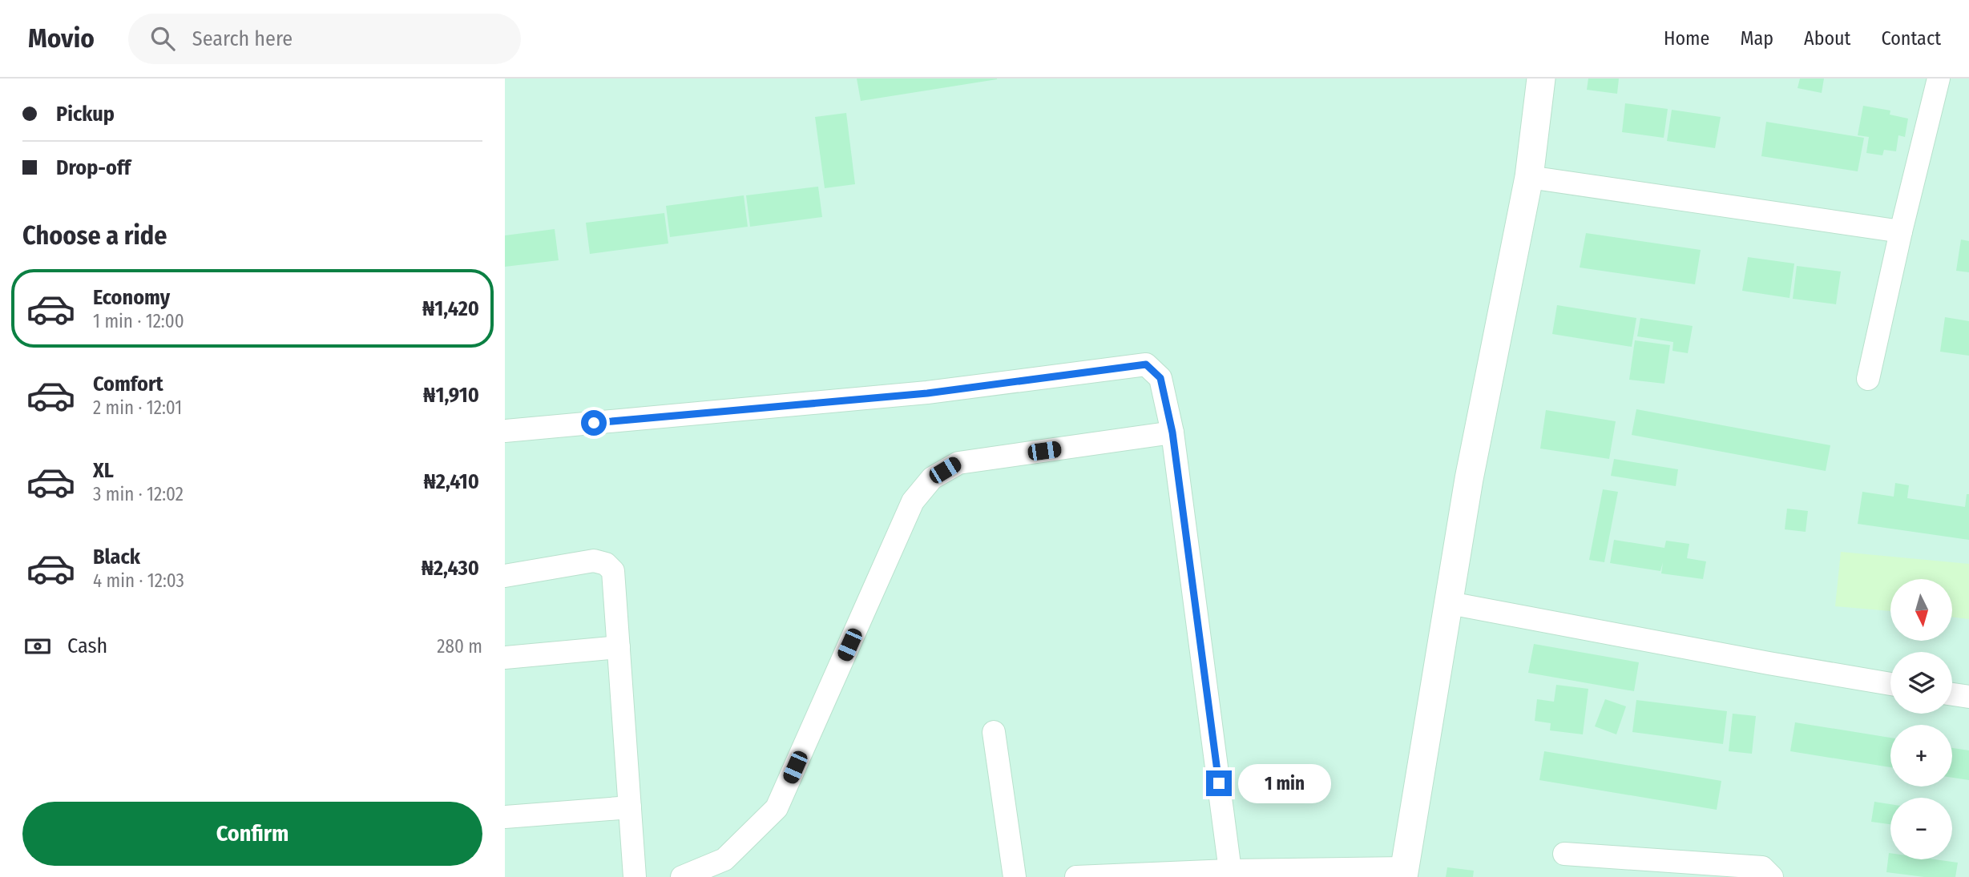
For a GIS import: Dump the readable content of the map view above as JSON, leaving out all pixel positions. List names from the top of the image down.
{
  "north": "bottom",
  "page": {
    "header": "Movio",
    "search": "Search here",
    "nav": [
      "Home",
      "Map",
      "About",
      "Contact"
    ],
    "banner": ["Pickup", "Drop-off"],
    "heading": "Choose a ride",
    "list": [
      {
        "name": "Economy",
        "note": "1 min · 12:00",
        "value": "₦1,420"
      },
      {
        "name": "Comfort",
        "note": "2 min · 12:01",
        "value": "₦1,910"
      },
      {
        "name": "XL",
        "note": "3 min · 12:02",
        "value": "₦2,410"
      },
      {
        "name": "Black",
        "note": "4 min · 12:03",
        "value": "₦2,430"
      }
    ],
    "map_buttons": ["+", "−"],
    "pay": ["Cash", "280 m"],
    "bubble": "1 min",
    "buttons": "Confirm"
  }
}
